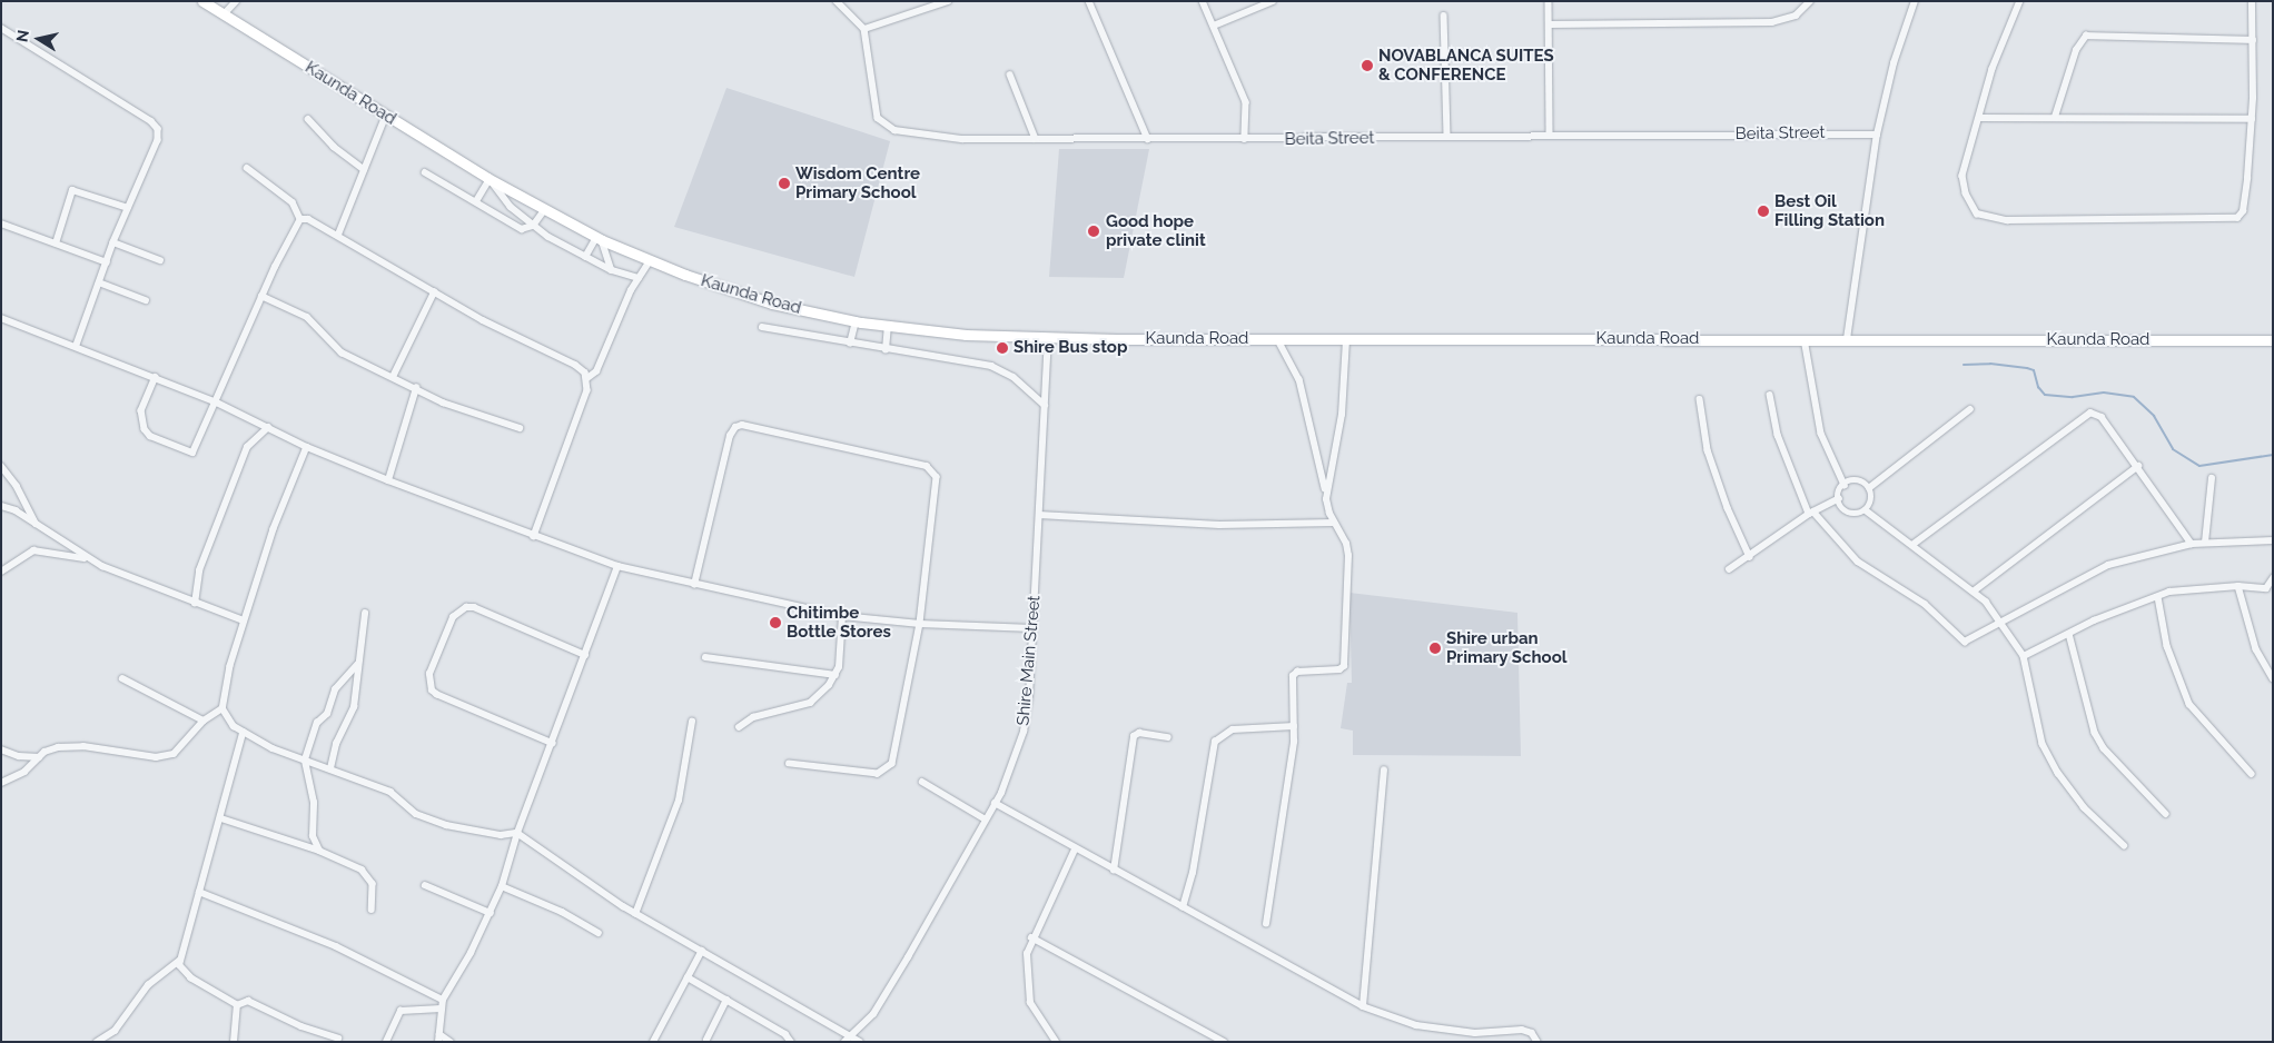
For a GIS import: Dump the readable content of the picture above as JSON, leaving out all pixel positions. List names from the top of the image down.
{
  "streets": {
    "main road": ["Kaunda Road"],
    "street": ["Beita Street", "Shire Main Street"]
  },
  "crossings": [
    ["Kaunda Road", "Shire Main Street"]
  ],
  "places": [
    "NOVABLANCA SUITES & CONFERENCE",
    "Wisdom Centre Primary School",
    "Best Oil Filling Station",
    "Good hope private clinit",
    "Shire Bus stop",
    "Chitimbe Bottle Stores",
    "Shire urban Primary School"
  ],
  "north": "left"
}
